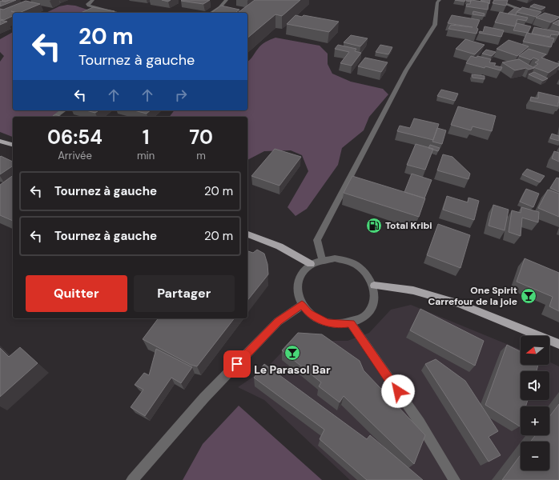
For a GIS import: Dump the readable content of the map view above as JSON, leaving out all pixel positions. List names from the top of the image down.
{
  "places": {
    "fuel station": ["Total Kribi"],
    "bar": ["One Spirit Carrefour de la joie", "Le Parasol Bar"]
  },
  "north": "left",
  "page": {
    "turn": ["20 m", "Tournez à gauche"],
    "eta": [
      "06:54",
      "Arrivée",
      "1",
      "min",
      "70",
      "m"
    ],
    "list": [
      {
        "name": "Tournez à gauche",
        "value": "20 m"
      },
      {
        "name": "Tournez à gauche",
        "value": "20 m"
      }
    ],
    "buttons": ["Quitter", "Partager"],
    "map_buttons": ["+", "−"]
  }
}
